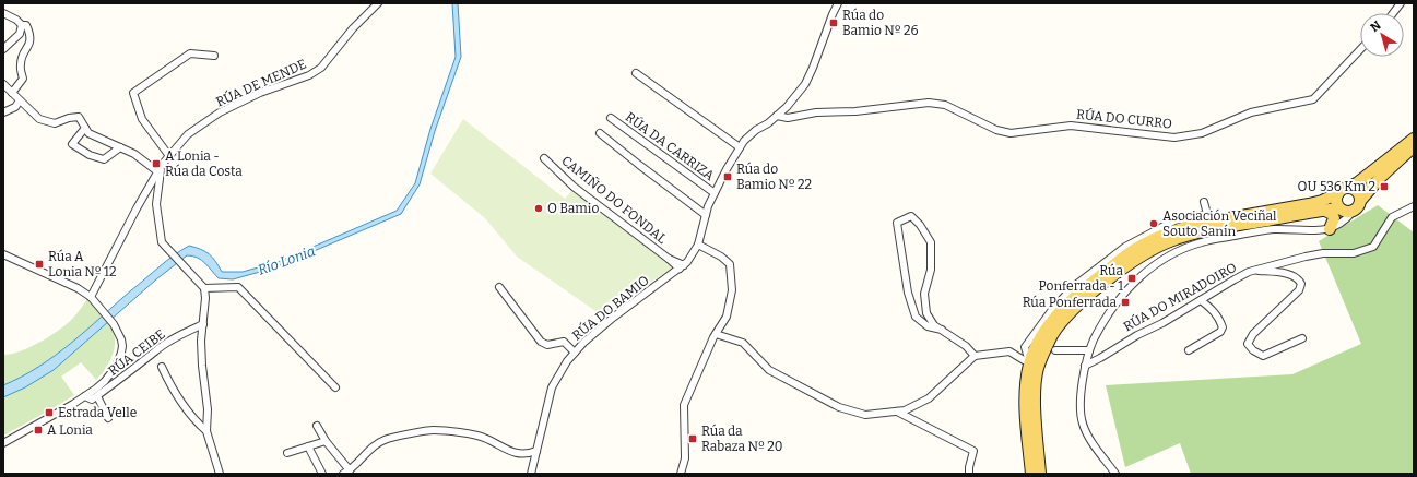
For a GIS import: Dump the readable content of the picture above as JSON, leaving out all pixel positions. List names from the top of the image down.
{
  "streets": {
    "street": [
      "RÚA DE MENDE",
      "RÚA DO CURRO",
      "RÚA DA CARRIZA",
      "CAMIÑO DO FONDAL",
      "RÚA DO MIRADOIRO",
      "RÚA DO BAMIO",
      "RÚA CEIBE"
    ]
  },
  "crossings": [
    ["RÚA DO CURRO", "RÚA DO BAMIO"],
    ["RÚA DA CARRIZA", "RÚA DO BAMIO"],
    ["CAMIÑO DO FONDAL", "RÚA DO BAMIO"]
  ],
  "water": ["Río Lonia"],
  "places": {
    "transit": [
      "Rúa do Bamio Nº 26",
      "A Lonia - Rúa da Costa",
      "Rúa do Bamio Nº 22",
      "OU 536 Km 2",
      "Rúa A Lonia Nº 12",
      "Rúa Ponferrada - 1",
      "Rúa Ponferrada",
      "Estrada Velle",
      "A Lonia",
      "Rúa da Rabaza Nº 20"
    ],
    "other": ["O Bamio", "Asociación Veciñal Souto Sanín"]
  },
  "north": "top left"
}
